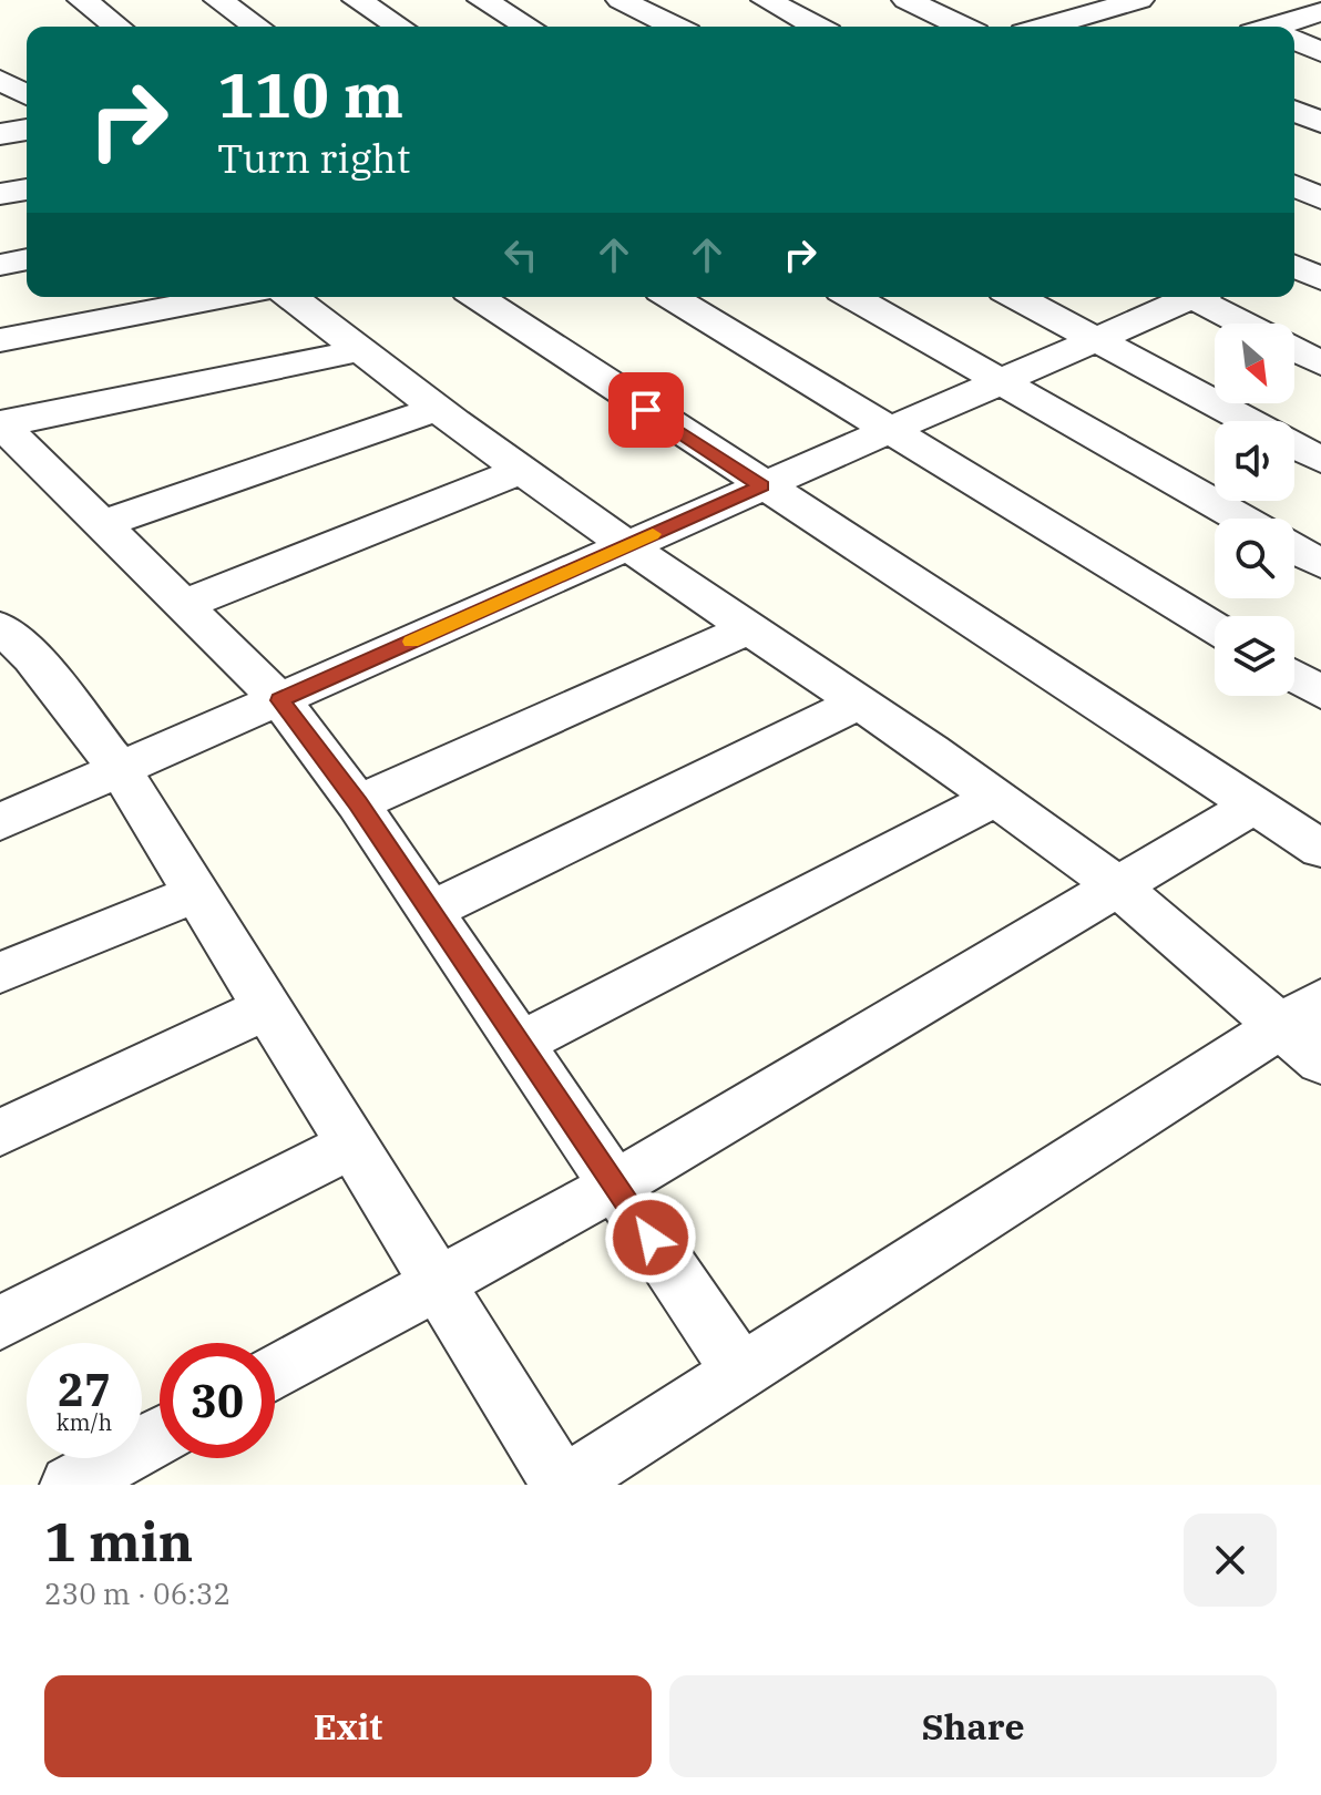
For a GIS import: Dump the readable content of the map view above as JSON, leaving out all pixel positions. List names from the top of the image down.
{
  "north": "bottom right",
  "page": {
    "turn": ["110 m", "Turn right"],
    "speed": "27 km/h",
    "limit": "30",
    "heading": ["1 min", "230 m · 06:32"],
    "buttons": ["Exit", "Share"]
  }
}
